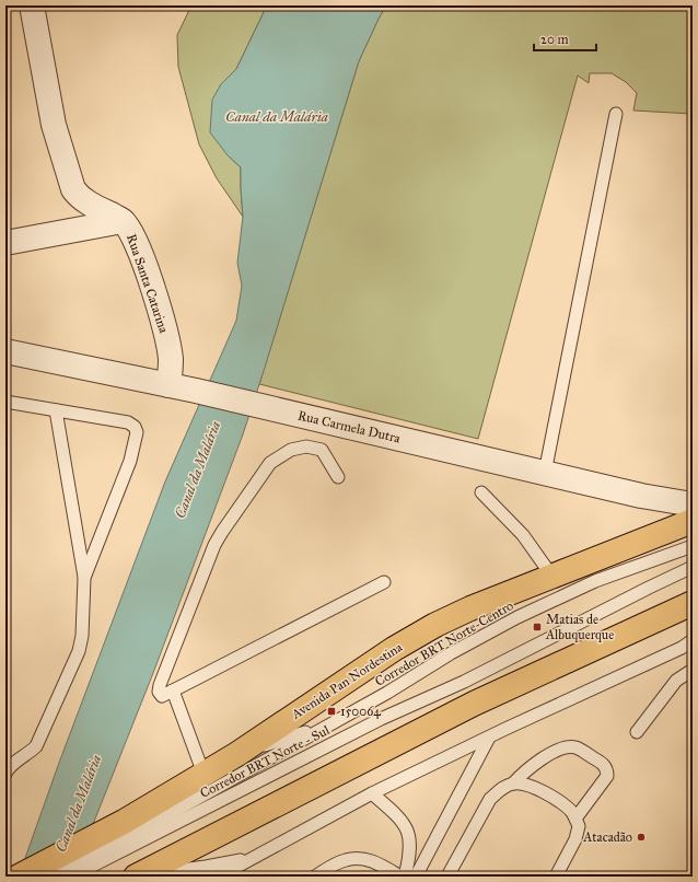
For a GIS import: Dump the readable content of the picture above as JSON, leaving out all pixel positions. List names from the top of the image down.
{
  "streets": {
    "highway": ["Avenida Pan Nordestina"],
    "street": ["Rua Santa Catarina", "Rua Carmela Dutra"],
    "lane": ["Corredor BRT Norte-Centro", "Corredor BRT Norte - Sul"]
  },
  "crossings": [
    ["Rua Santa Catarina", "Rua Carmela Dutra"],
    ["Rua Carmela Dutra", "Corredor BRT Norte-Centro"],
    ["Rua Carmela Dutra", "Avenida Pan Nordestina"],
    ["Corredor BRT Norte-Centro", "Avenida Pan Nordestina"],
    ["Corredor BRT Norte-Centro", "Corredor BRT Norte - Sul"],
    ["Avenida Pan Nordestina", "Corredor BRT Norte - Sul"]
  ],
  "water": ["Canal da Malária"],
  "places": {
    "transit": ["Matias de Albuquerque", "150064"],
    "other": ["Atacadão"]
  },
  "scale_bar": "20 m"
}
